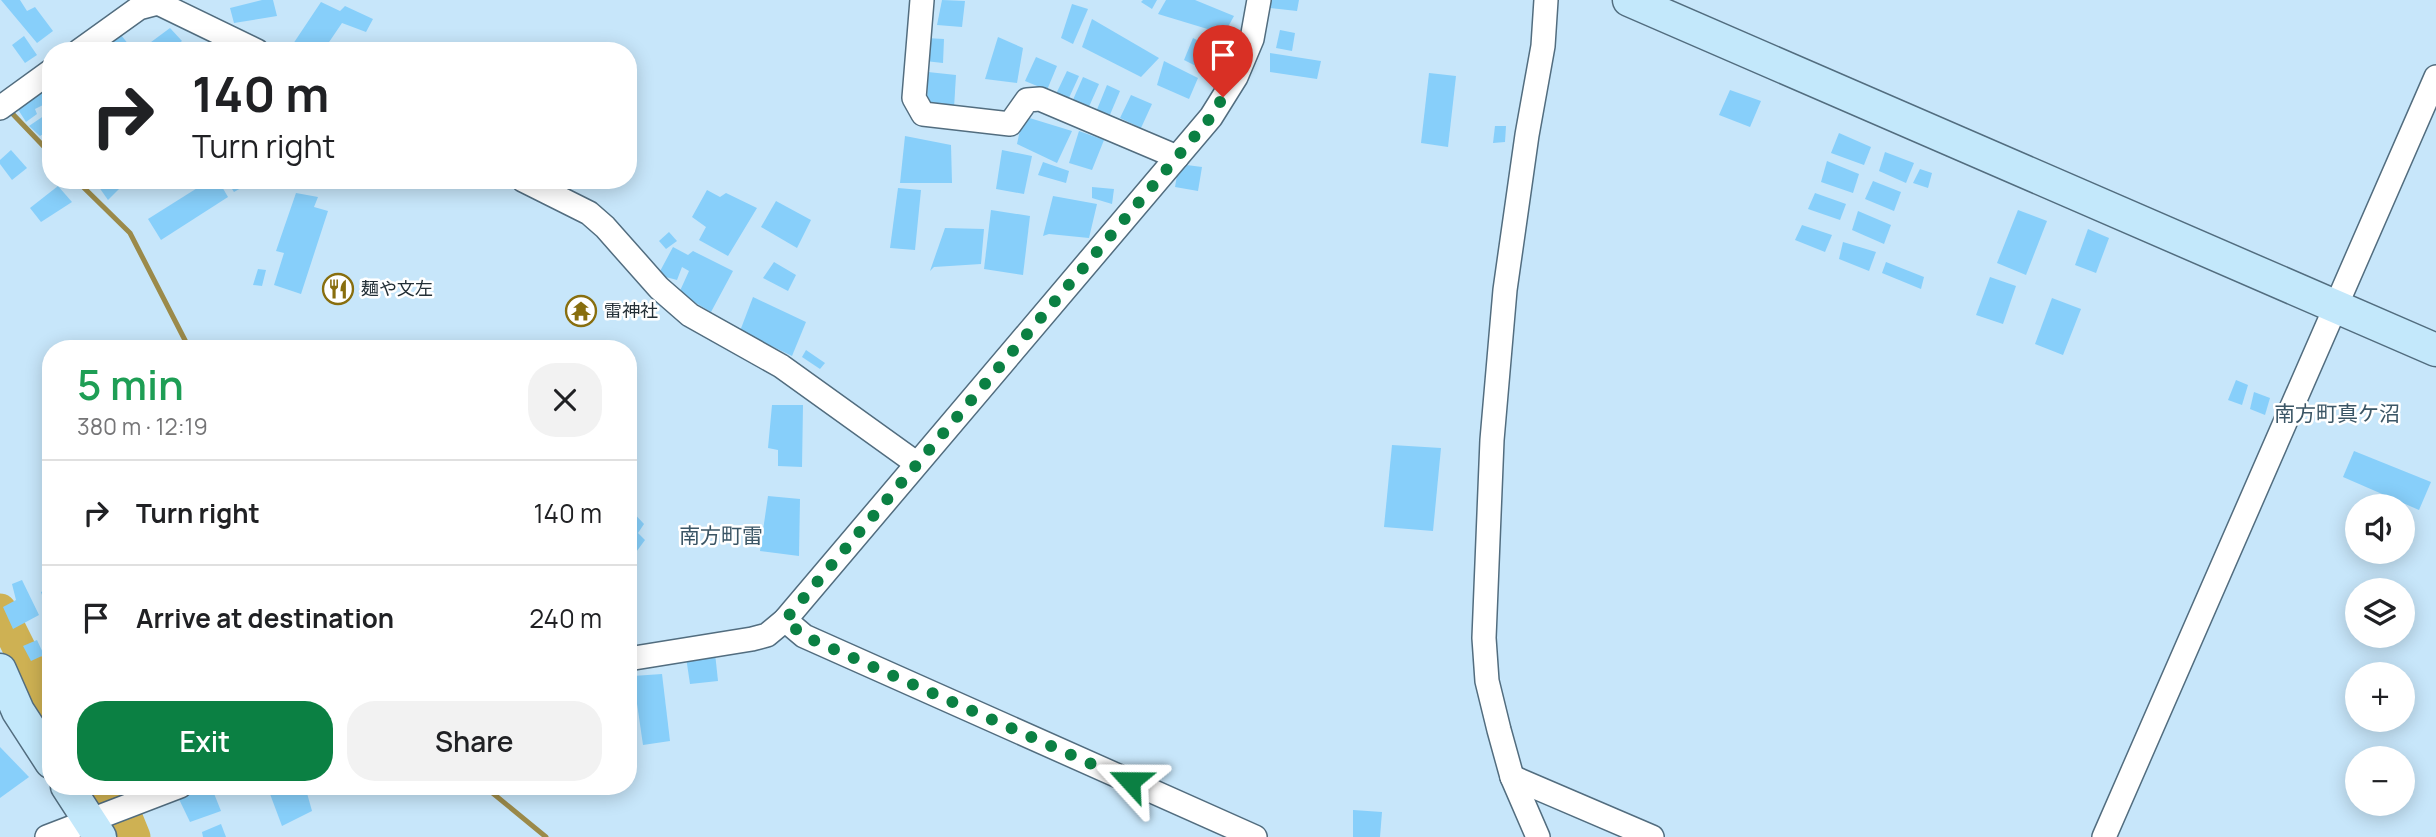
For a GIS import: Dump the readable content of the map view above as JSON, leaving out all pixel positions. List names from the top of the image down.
{
  "districts": ["南方町真ケ沼", "南方町雷"],
  "places": {
    "restaurant": ["麺や文左"],
    "temple": ["雷神社"]
  },
  "page": {
    "turn": ["140 m", "Turn right"],
    "heading": ["5 min", "380 m · 12:19"],
    "list": [
      {
        "name": "Turn right",
        "value": "140 m"
      },
      {
        "name": "Arrive at destination",
        "value": "240 m"
      }
    ],
    "map_buttons": ["+", "−"],
    "buttons": ["Exit", "Share"]
  }
}
